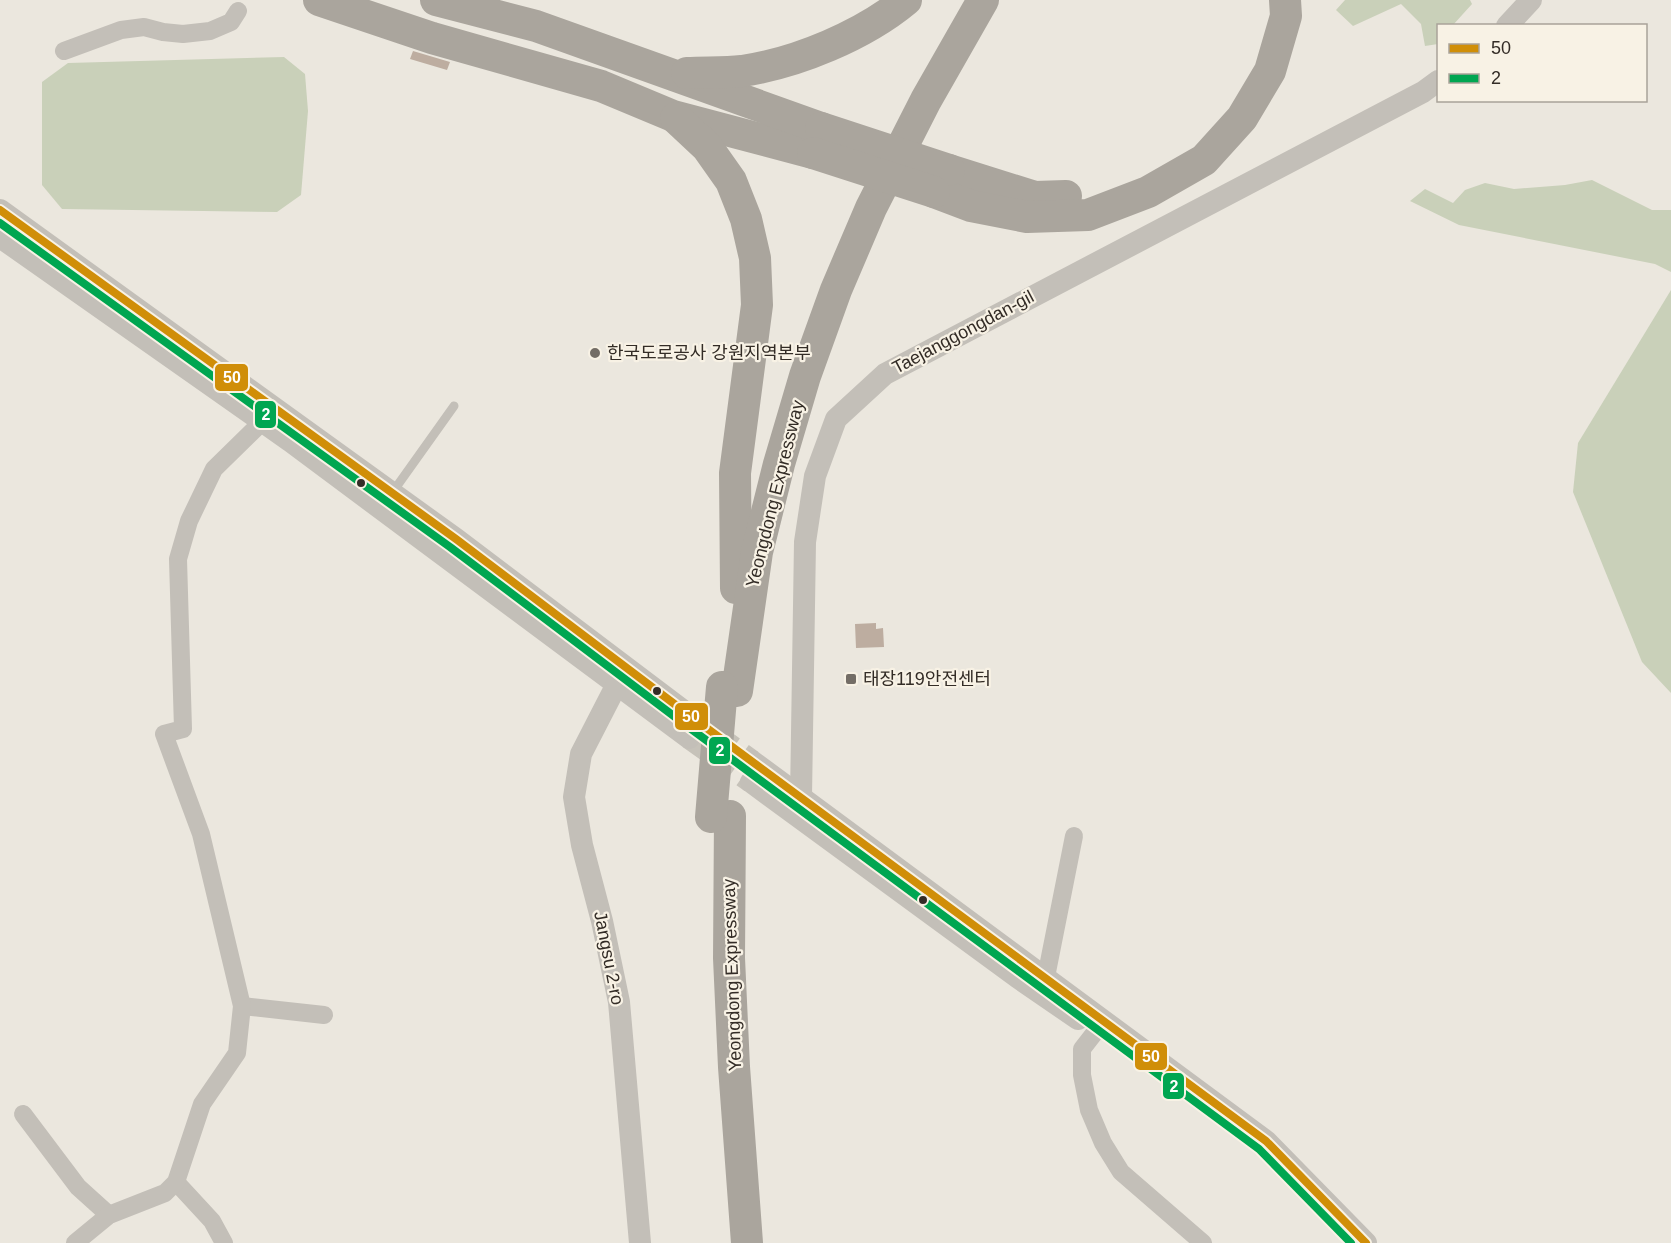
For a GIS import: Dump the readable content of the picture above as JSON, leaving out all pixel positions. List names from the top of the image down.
{
  "streets": {
    "highway": ["Yeongdong Expressway"],
    "street": ["Taejanggongdan-gil", "Jangsu 2-ro"]
  },
  "places": {
    "other": ["한국도로공사 강원지역본부"],
    "transit": ["태장119안전센터"]
  },
  "lines": ["transit line 50", "transit line 2"],
  "legend": ["50", "2"]
}
